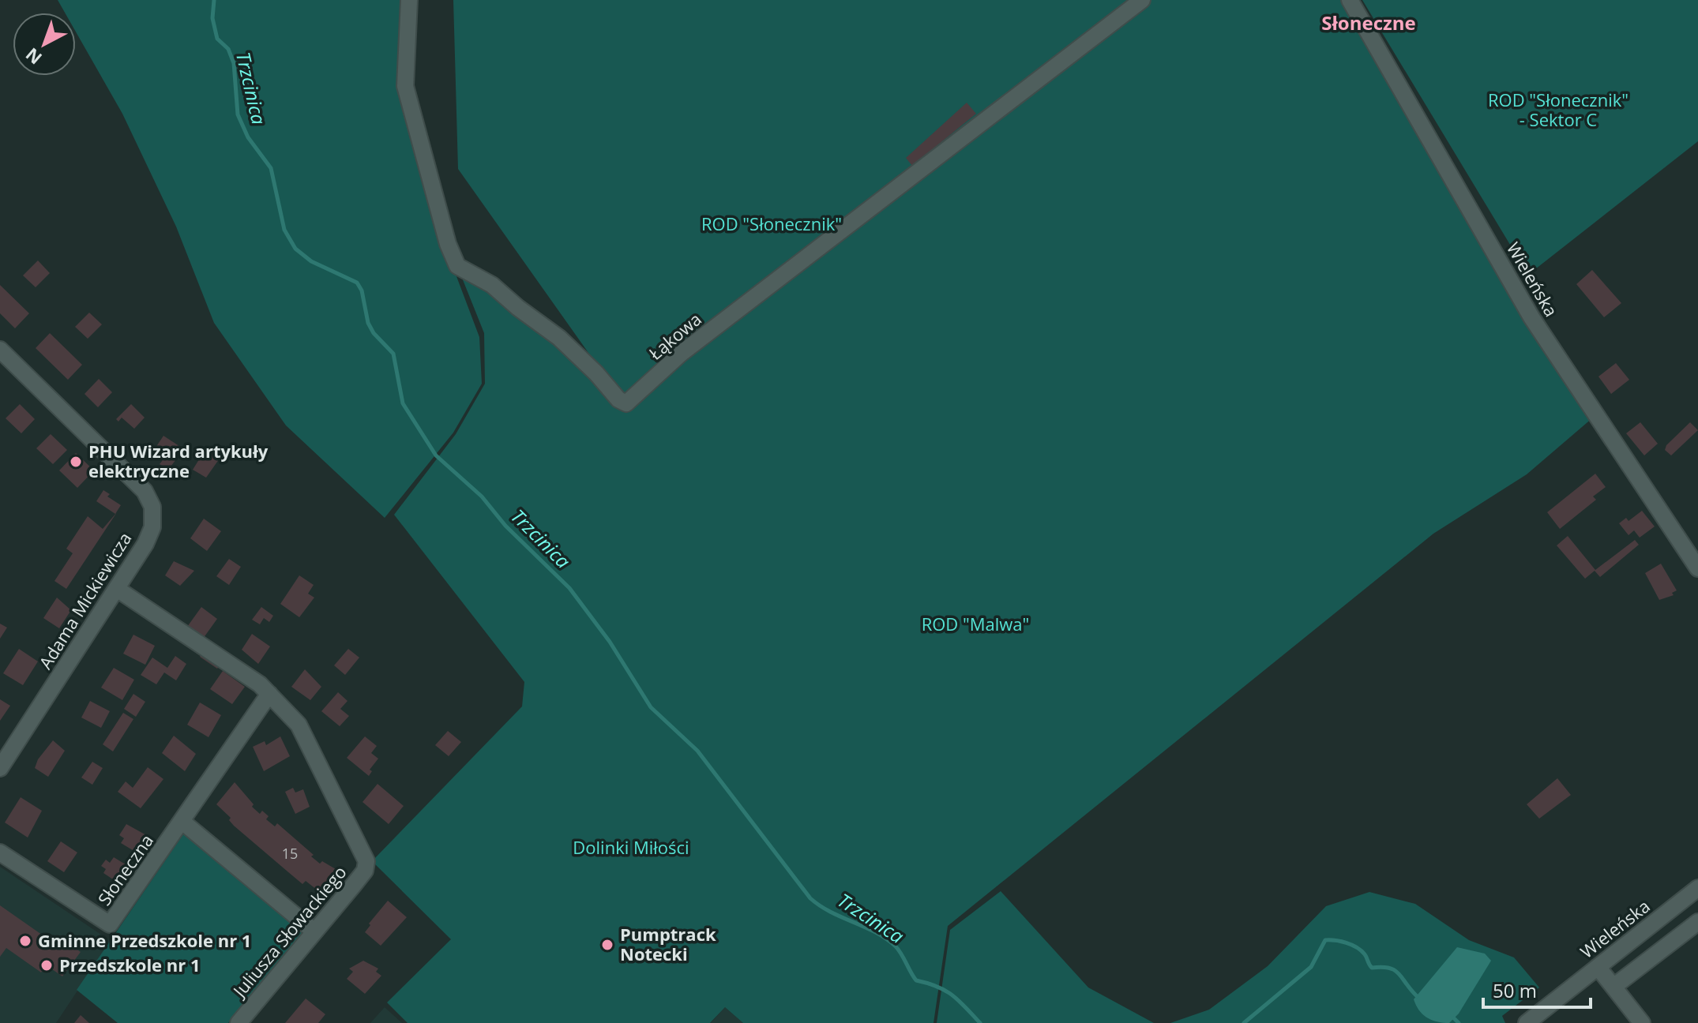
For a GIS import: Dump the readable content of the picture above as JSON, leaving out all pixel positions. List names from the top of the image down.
{
  "streets": {
    "street": [
      "Wieleńska",
      "Łąkowa",
      "Adama Mickiewicza",
      "Słoneczna",
      "Juliusza Słowackiego"
    ]
  },
  "crossings": [
    ["Słoneczna", "Juliusza Słowackiego"]
  ],
  "districts": ["Słoneczne"],
  "water": ["Trzcinica"],
  "parks": [
    "ROD \"Słonecznik\" - Sektor C",
    "ROD \"Słonecznik\"",
    "ROD \"Malwa\"",
    "Dolinki Miłości"
  ],
  "places": [
    "PHU Wizard artykuły elektryczne",
    "Gminne Przedszkole nr 1",
    "Pumptrack Notecki",
    "Przedszkole nr 1"
  ],
  "house_numbers": ["15"],
  "scale_bar": "50 m",
  "north": "bottom left"
}
